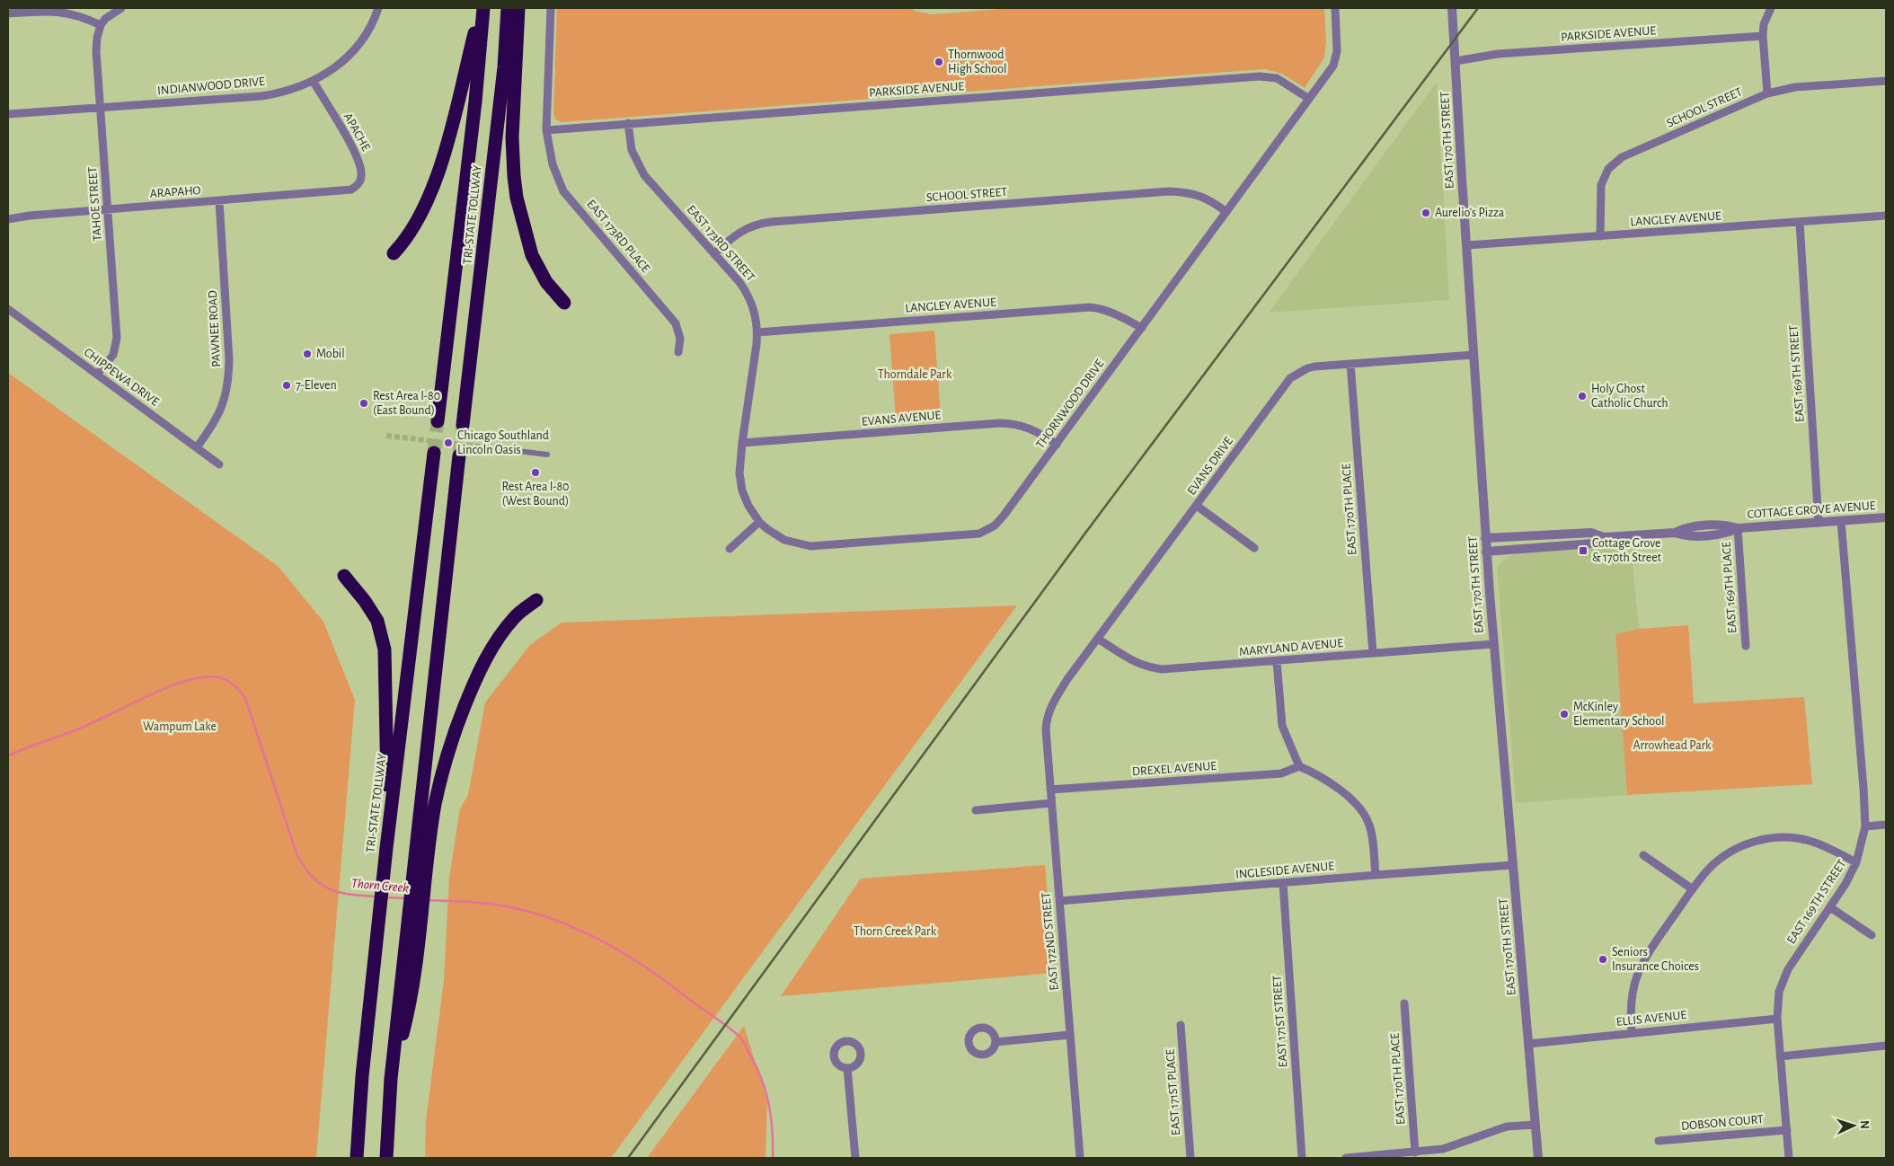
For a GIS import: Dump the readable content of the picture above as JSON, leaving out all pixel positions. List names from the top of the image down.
{
  "streets": {
    "highway": ["TRI-STATE TOLLWAY"],
    "street": [
      "PARKSIDE AVENUE",
      "INDIANWOOD DRIVE",
      "SCHOOL STREET",
      "APACHE",
      "EAST 170TH STREET",
      "ARAPAHO",
      "TAHOE STREET",
      "LANGLEY AVENUE",
      "EAST 173RD PLACE",
      "EAST 173RD STREET",
      "PAWNEE ROAD",
      "EAST 169TH STREET",
      "CHIPPEWA DRIVE",
      "THORNWOOD DRIVE",
      "EVANS AVENUE",
      "EVANS DRIVE",
      "EAST 170TH PLACE",
      "COTTAGE GROVE AVENUE",
      "EAST 169TH PLACE",
      "MARYLAND AVENUE",
      "DREXEL AVENUE",
      "INGLESIDE AVENUE",
      "EAST 172ND STREET",
      "ELLIS AVENUE",
      "EAST 171ST STREET",
      "EAST 171ST PLACE",
      "DOBSON COURT"
    ]
  },
  "crossings": [
    ["PARKSIDE AVENUE", "EAST 170TH STREET"],
    ["PARKSIDE AVENUE", "EAST 173RD PLACE"],
    ["PARKSIDE AVENUE", "EAST 173RD STREET"],
    ["PARKSIDE AVENUE", "THORNWOOD DRIVE"],
    ["INDIANWOOD DRIVE", "APACHE"],
    ["INDIANWOOD DRIVE", "TAHOE STREET"],
    ["SCHOOL STREET", "LANGLEY AVENUE"],
    ["SCHOOL STREET", "EAST 173RD STREET"],
    ["SCHOOL STREET", "THORNWOOD DRIVE"],
    ["APACHE", "ARAPAHO"],
    ["EAST 170TH STREET", "LANGLEY AVENUE"],
    ["EAST 170TH STREET", "EVANS DRIVE"],
    ["EAST 170TH STREET", "COTTAGE GROVE AVENUE"],
    ["EAST 170TH STREET", "MARYLAND AVENUE"],
    ["EAST 170TH STREET", "INGLESIDE AVENUE"],
    ["EAST 170TH STREET", "ELLIS AVENUE"],
    ["ARAPAHO", "TAHOE STREET"],
    ["ARAPAHO", "PAWNEE ROAD"],
    ["TAHOE STREET", "CHIPPEWA DRIVE"],
    ["LANGLEY AVENUE", "EAST 173RD STREET"],
    ["LANGLEY AVENUE", "EAST 169TH STREET"],
    ["LANGLEY AVENUE", "THORNWOOD DRIVE"],
    ["EAST 173RD STREET", "THORNWOOD DRIVE"],
    ["EAST 173RD STREET", "EVANS AVENUE"],
    ["PAWNEE ROAD", "CHIPPEWA DRIVE"],
    ["EAST 169TH STREET", "COTTAGE GROVE AVENUE"],
    ["EAST 169TH STREET", "ELLIS AVENUE"],
    ["EAST 169TH STREET", "DOBSON COURT"],
    ["THORNWOOD DRIVE", "EVANS AVENUE"],
    ["EVANS DRIVE", "EAST 170TH PLACE"],
    ["EVANS DRIVE", "MARYLAND AVENUE"],
    ["EVANS DRIVE", "EAST 172ND STREET"],
    ["EAST 170TH PLACE", "MARYLAND AVENUE"],
    ["COTTAGE GROVE AVENUE", "EAST 169TH PLACE"],
    ["DREXEL AVENUE", "EAST 172ND STREET"],
    ["INGLESIDE AVENUE", "EAST 172ND STREET"],
    ["INGLESIDE AVENUE", "EAST 171ST STREET"]
  ],
  "water": ["Thorn Creek"],
  "parks": [
    "Thorndale Park",
    "Wampum Lake",
    "Arrowhead Park",
    "Thorn Creek Park"
  ],
  "places": {
    "other": [
      "Thornwood High School",
      "Aurelio's Pizza",
      "Mobil",
      "7-Eleven",
      "Holy Ghost Catholic Church",
      "Rest Area I-80 (East Bound)",
      "Chicago Southland Lincoln Oasis",
      "Rest Area I-80 (West Bound)",
      "McKinley Elementary School",
      "Seniors Insurance Choices"
    ],
    "transit": ["Cottage Grove & 170th Street"]
  },
  "north": "right"
}
